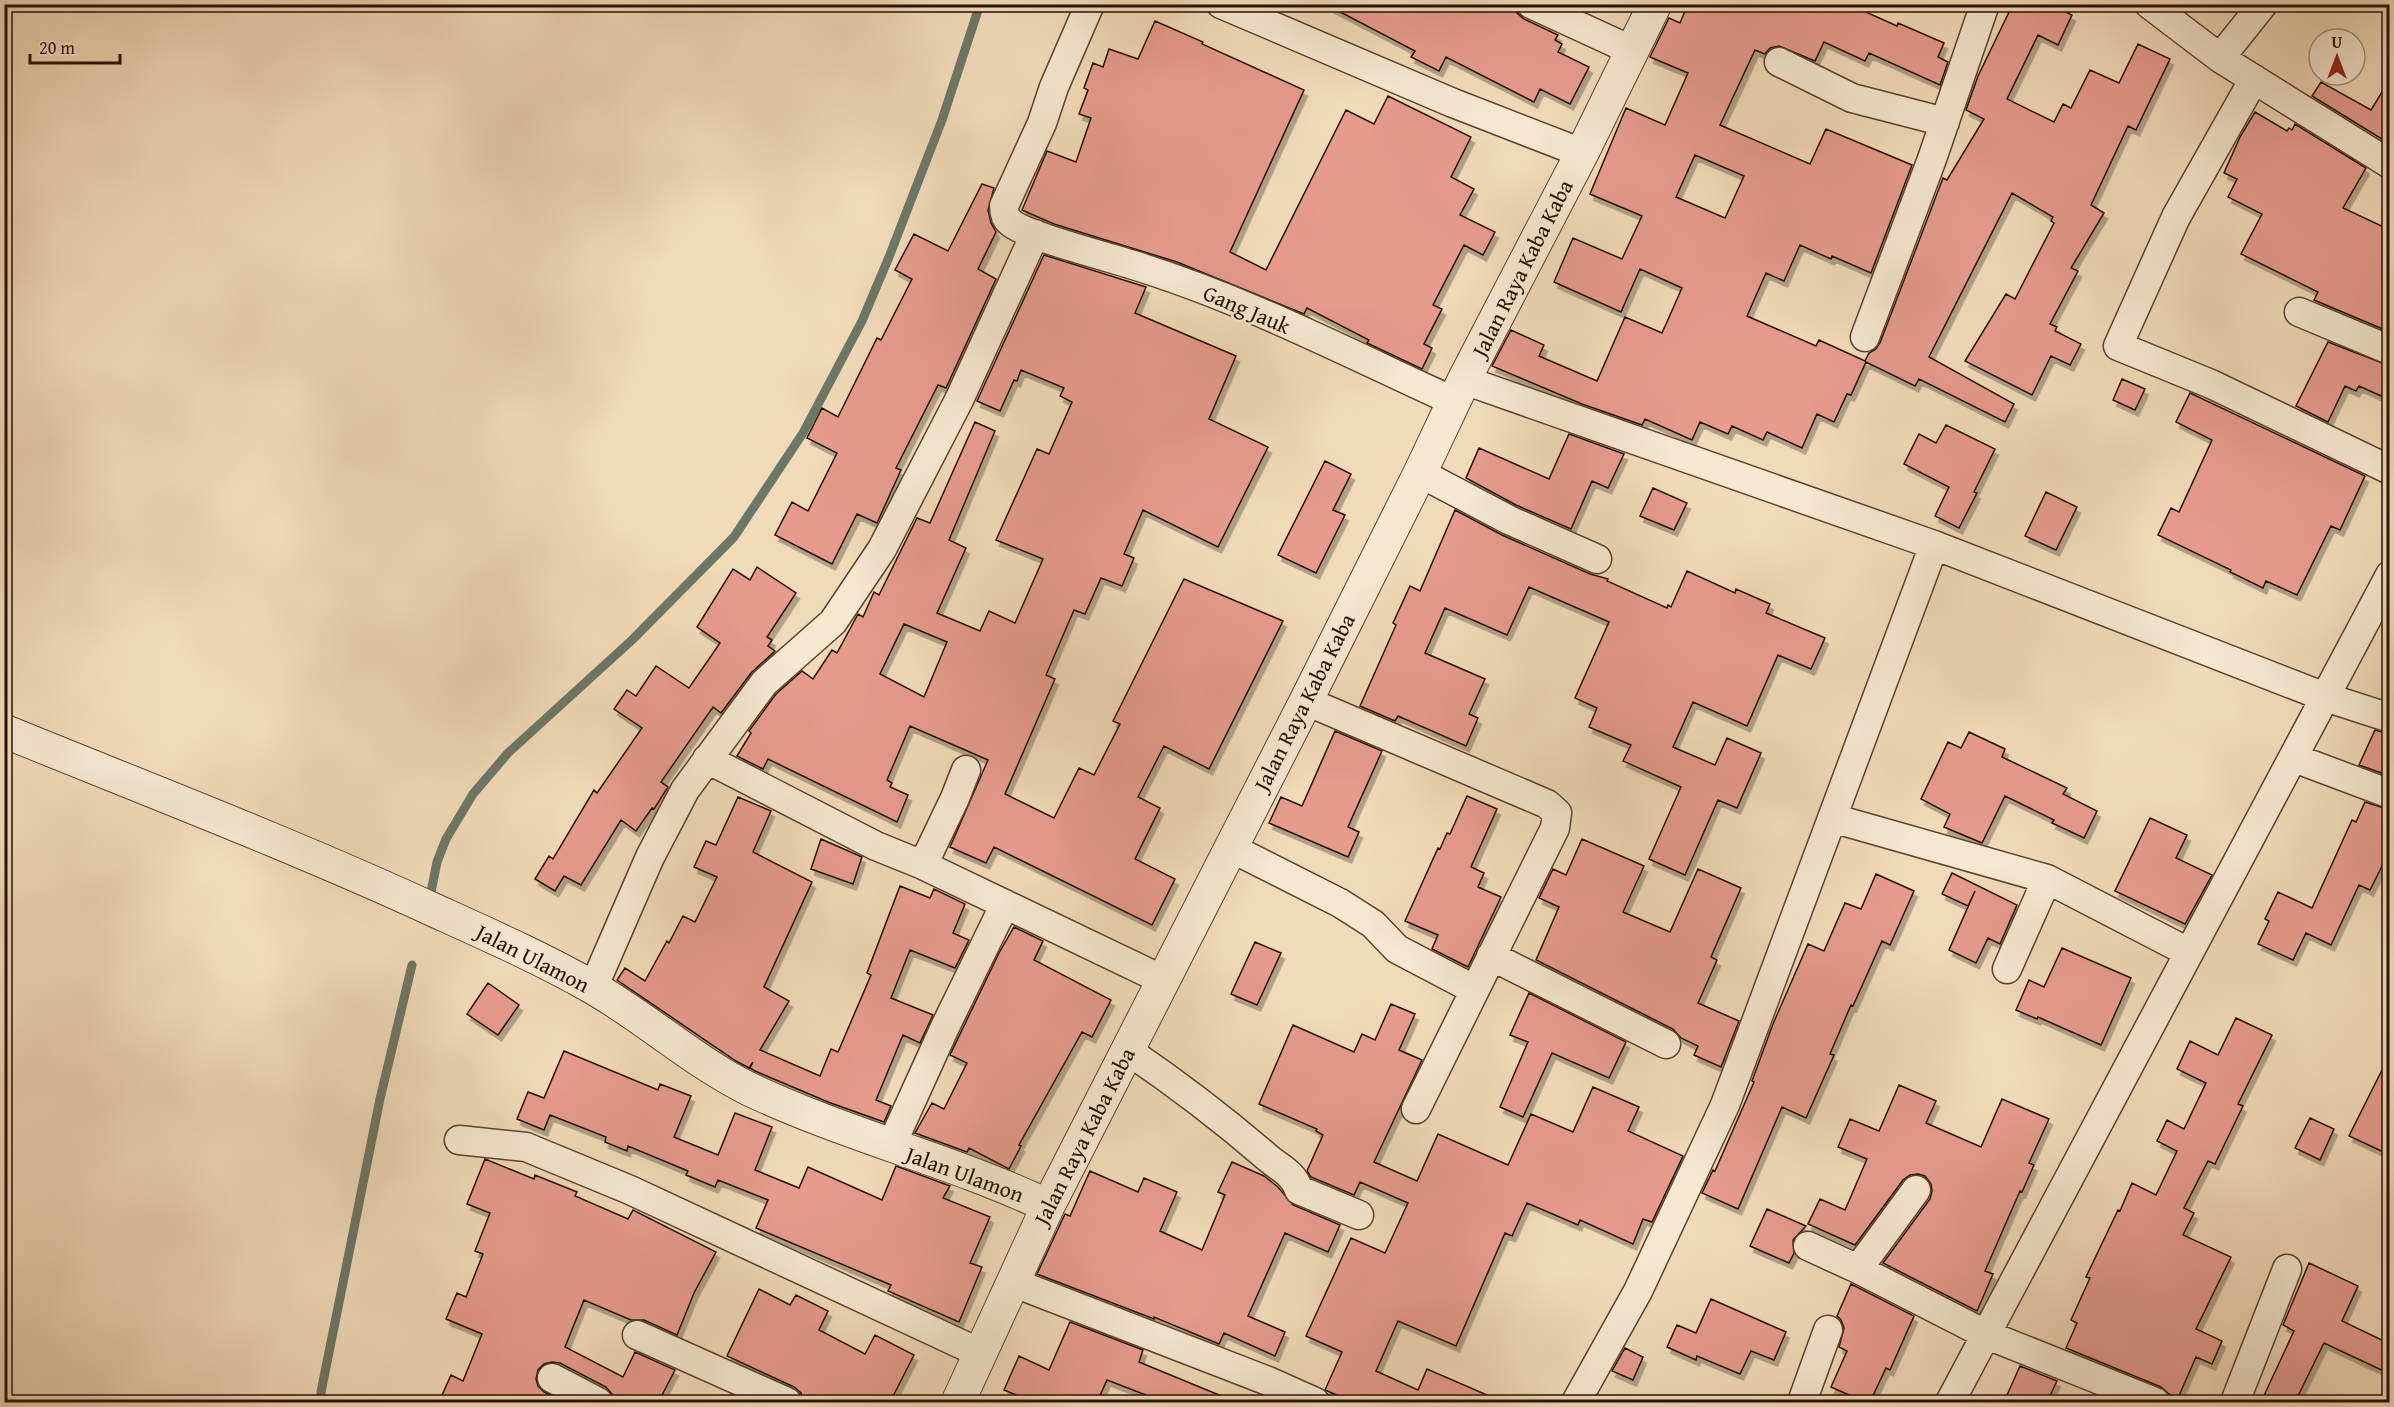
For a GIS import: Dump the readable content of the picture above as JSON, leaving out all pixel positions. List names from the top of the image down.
{
  "streets": {
    "street": ["Jalan Raya Kaba Kaba", "Gang Jauk", "Jalan Ulamon"]
  },
  "crossings": [
    ["Jalan Raya Kaba Kaba", "Gang Jauk"],
    ["Jalan Raya Kaba Kaba", "Jalan Ulamon"]
  ],
  "scale_bar": "20 m",
  "north": "top"
}
